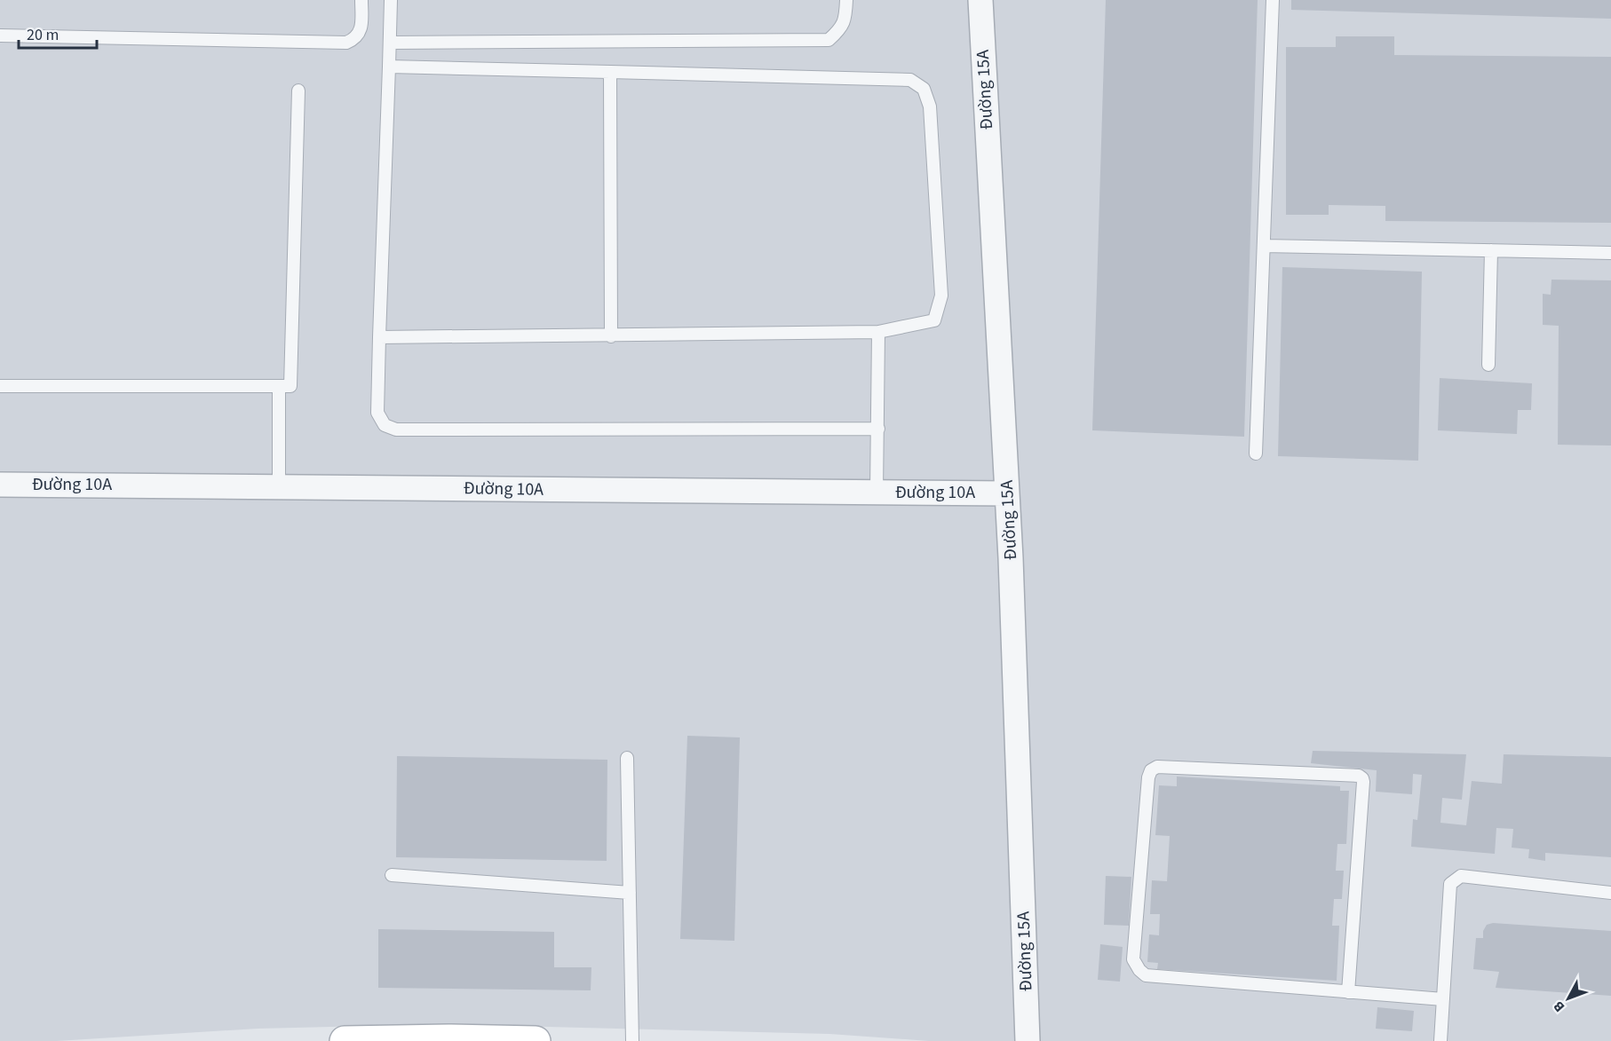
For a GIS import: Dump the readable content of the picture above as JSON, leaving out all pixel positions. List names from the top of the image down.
{
  "streets": {
    "street": ["Đường 15A", "Đường 10A"]
  },
  "crossings": [
    ["Đường 15A", "Đường 10A"]
  ],
  "scale_bar": "20 m",
  "north": "bottom left"
}
